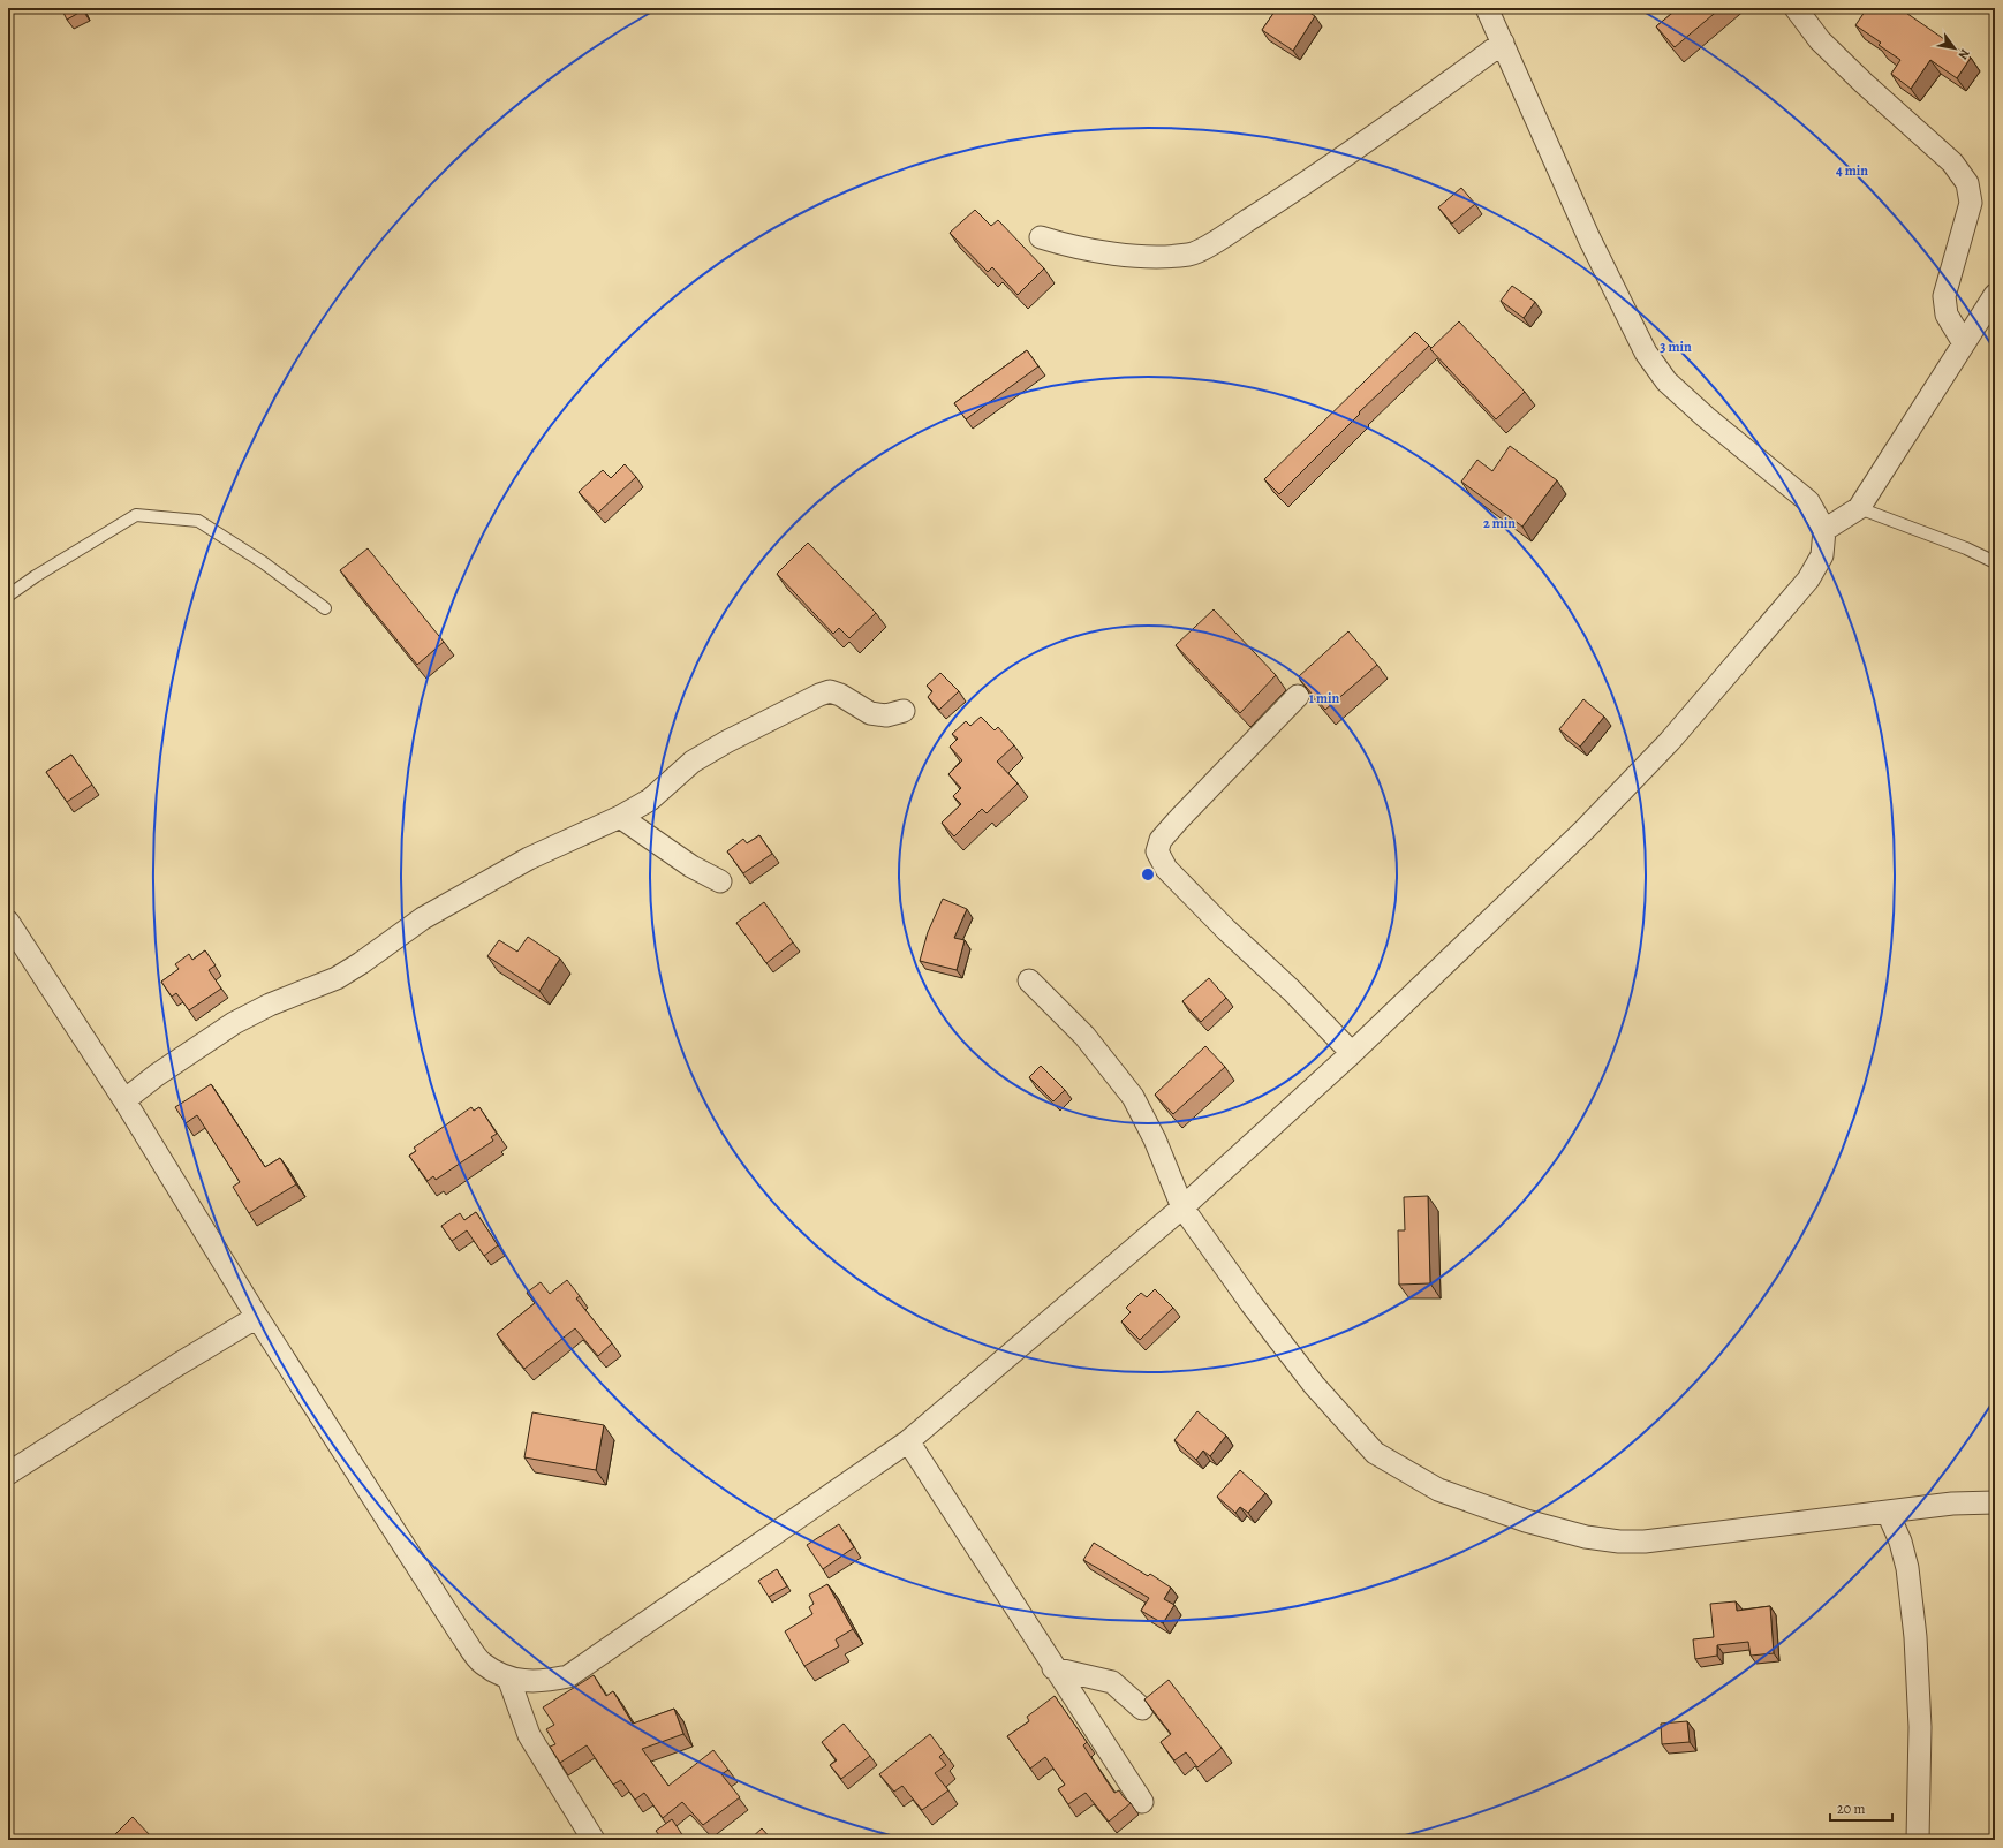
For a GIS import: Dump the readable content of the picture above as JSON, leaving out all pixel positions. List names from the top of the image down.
{
  "scale_bar": "20 m",
  "north": "bottom right",
  "rings": [
    "4 min",
    "3 min",
    "2 min",
    "1 min"
  ]
}
